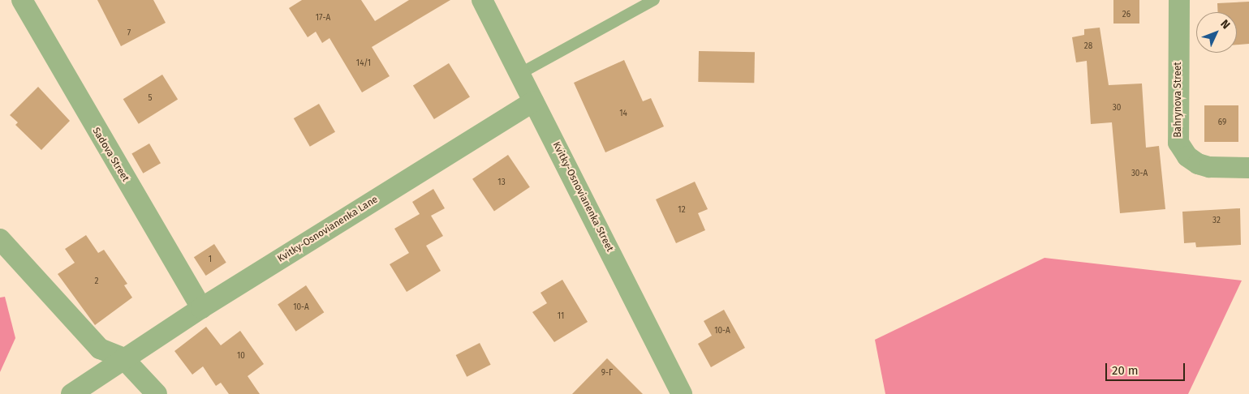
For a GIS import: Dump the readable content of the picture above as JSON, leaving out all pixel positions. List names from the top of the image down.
{
  "streets": {
    "street": [
      "Bahrynova Street",
      "Sadova Street",
      "Kvitky-Osnovianenka Street",
      "Kvitky-Osnovianenka Lane"
    ]
  },
  "crossings": [
    ["Sadova Street", "Kvitky-Osnovianenka Lane"],
    ["Kvitky-Osnovianenka Street", "Kvitky-Osnovianenka Lane"]
  ],
  "house_numbers": [
    "26",
    "17-А",
    "7",
    "28",
    "14/1",
    "5",
    "30",
    "14",
    "69",
    "30-А",
    "13",
    "12",
    "32",
    "1",
    "2",
    "10-А",
    "11",
    "10-А",
    "10",
    "9-Г"
  ],
  "scale_bar": "20 m",
  "north": "top right"
}
